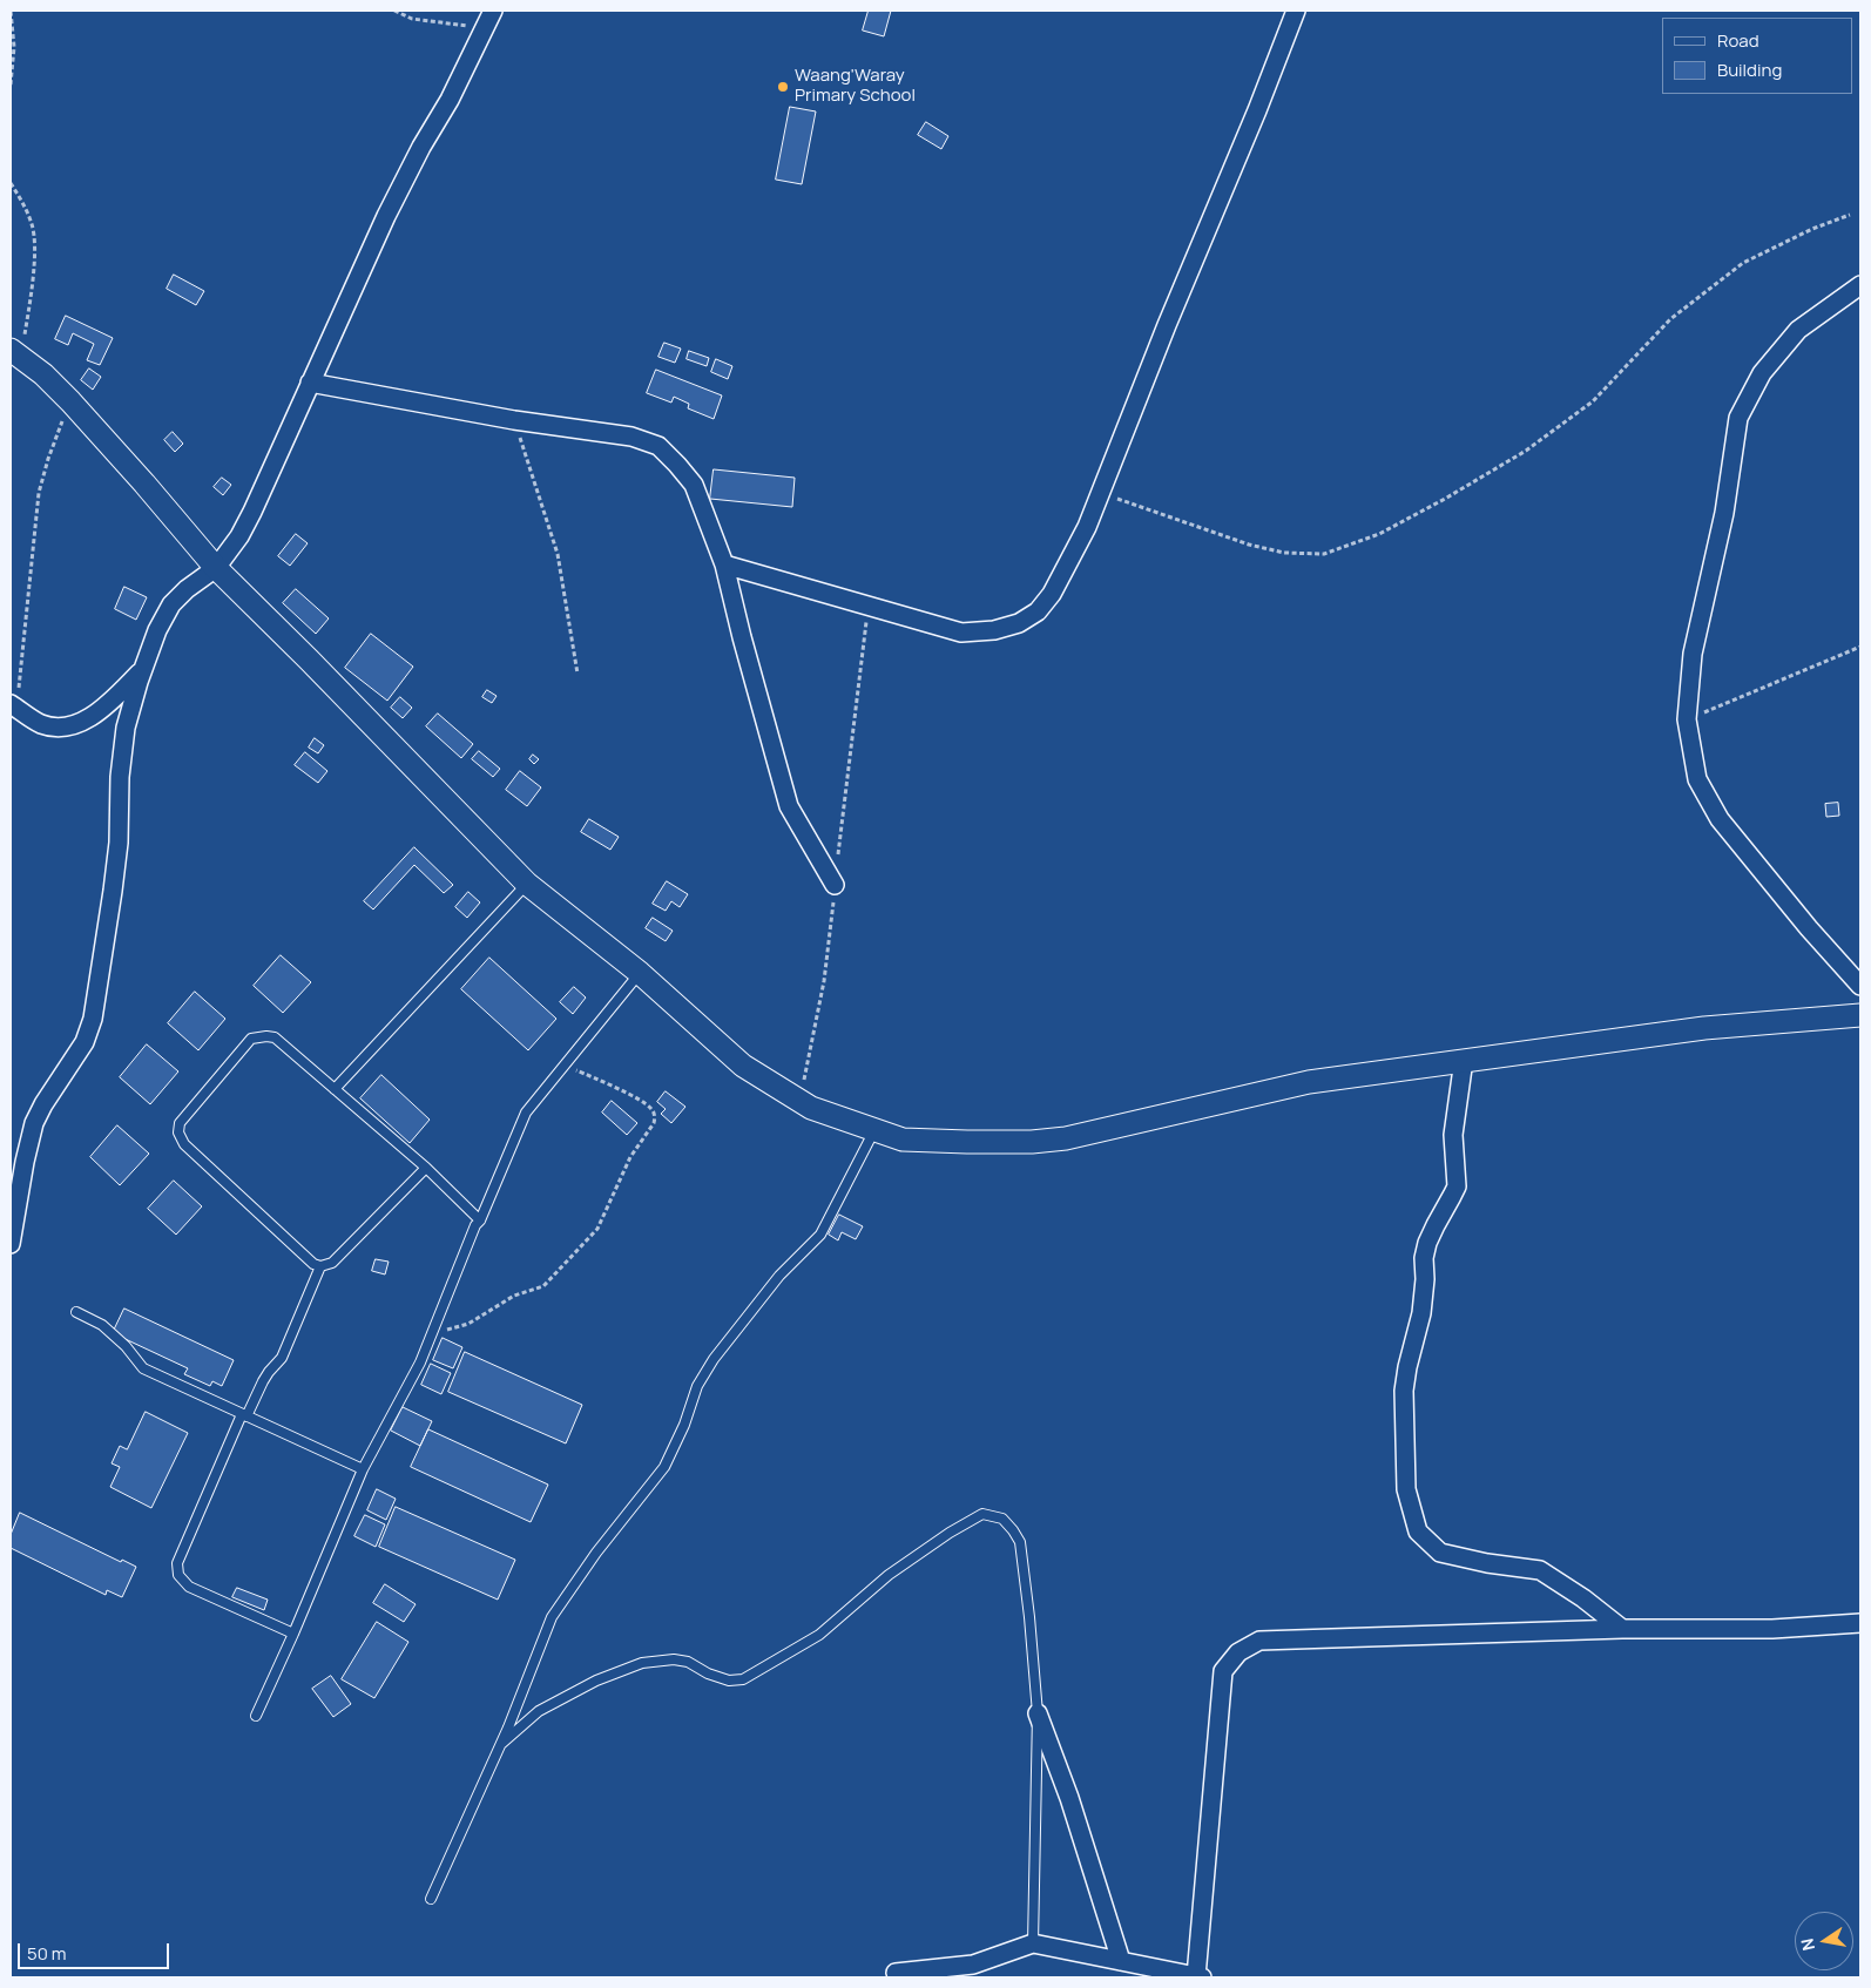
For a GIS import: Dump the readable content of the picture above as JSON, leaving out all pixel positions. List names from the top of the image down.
{
  "places": ["Waang'Waray Primary School"],
  "legend": ["Road", "Building"],
  "scale_bar": "50 m",
  "north": "left"
}
